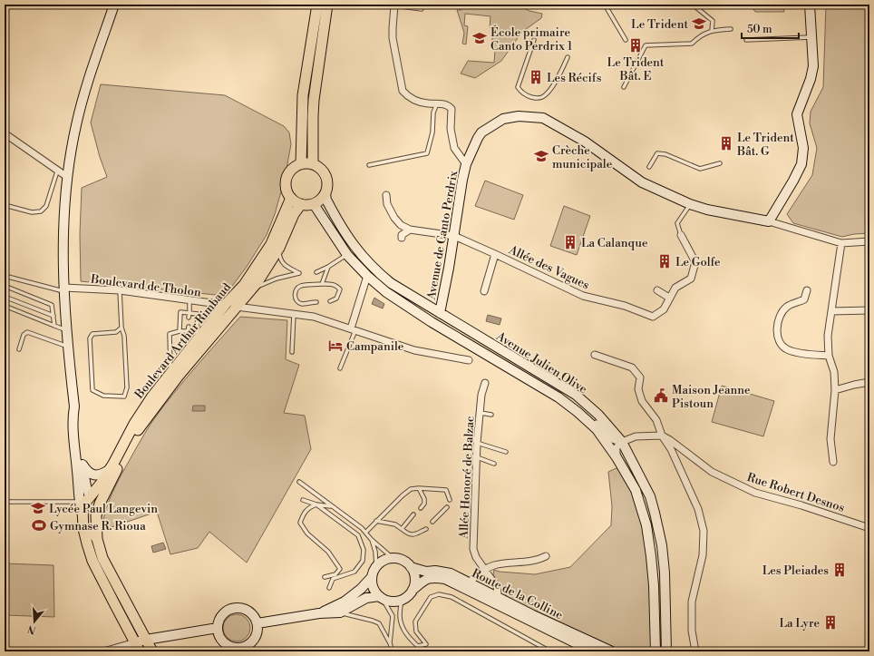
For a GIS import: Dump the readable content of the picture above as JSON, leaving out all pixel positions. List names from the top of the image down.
{
  "streets": {
    "main road": [
      "Avenue de Canto Perdrix",
      "Boulevard Arthur Rimbaud",
      "Avenue Julien Olive",
      "Route de la Colline"
    ],
    "street": [
      "Allée des Vagues",
      "Boulevard de Tholon",
      "Allée Honoré de Balzac",
      "Rue Robert Desnos"
    ]
  },
  "crossings": [
    ["Avenue de Canto Perdrix", "Allée des Vagues"],
    ["Avenue de Canto Perdrix", "Avenue Julien Olive"],
    ["Boulevard de Tholon", "Boulevard Arthur Rimbaud"],
    ["Boulevard Arthur Rimbaud", "Avenue Julien Olive"],
    ["Allée Honoré de Balzac", "Route de la Colline"]
  ],
  "places": {
    "school or university": [
      "Le Trident",
      "École primaire Canto Perdrix 1",
      "Crèche municipale",
      "Lycée Paul Langevin"
    ],
    "building": [
      "Le Trident Bât. E",
      "Les Récifs",
      "Le Trident Bât. G",
      "La Calanque",
      "Le Golfe",
      "Les Pleiades",
      "La Lyre"
    ],
    "hotel": ["Campanile"],
    "public building": ["Maison Jeanne Pistoun"],
    "sports": ["Gymnase R. Rioua"]
  },
  "scale_bar": "50 m",
  "north": "bottom"
}
